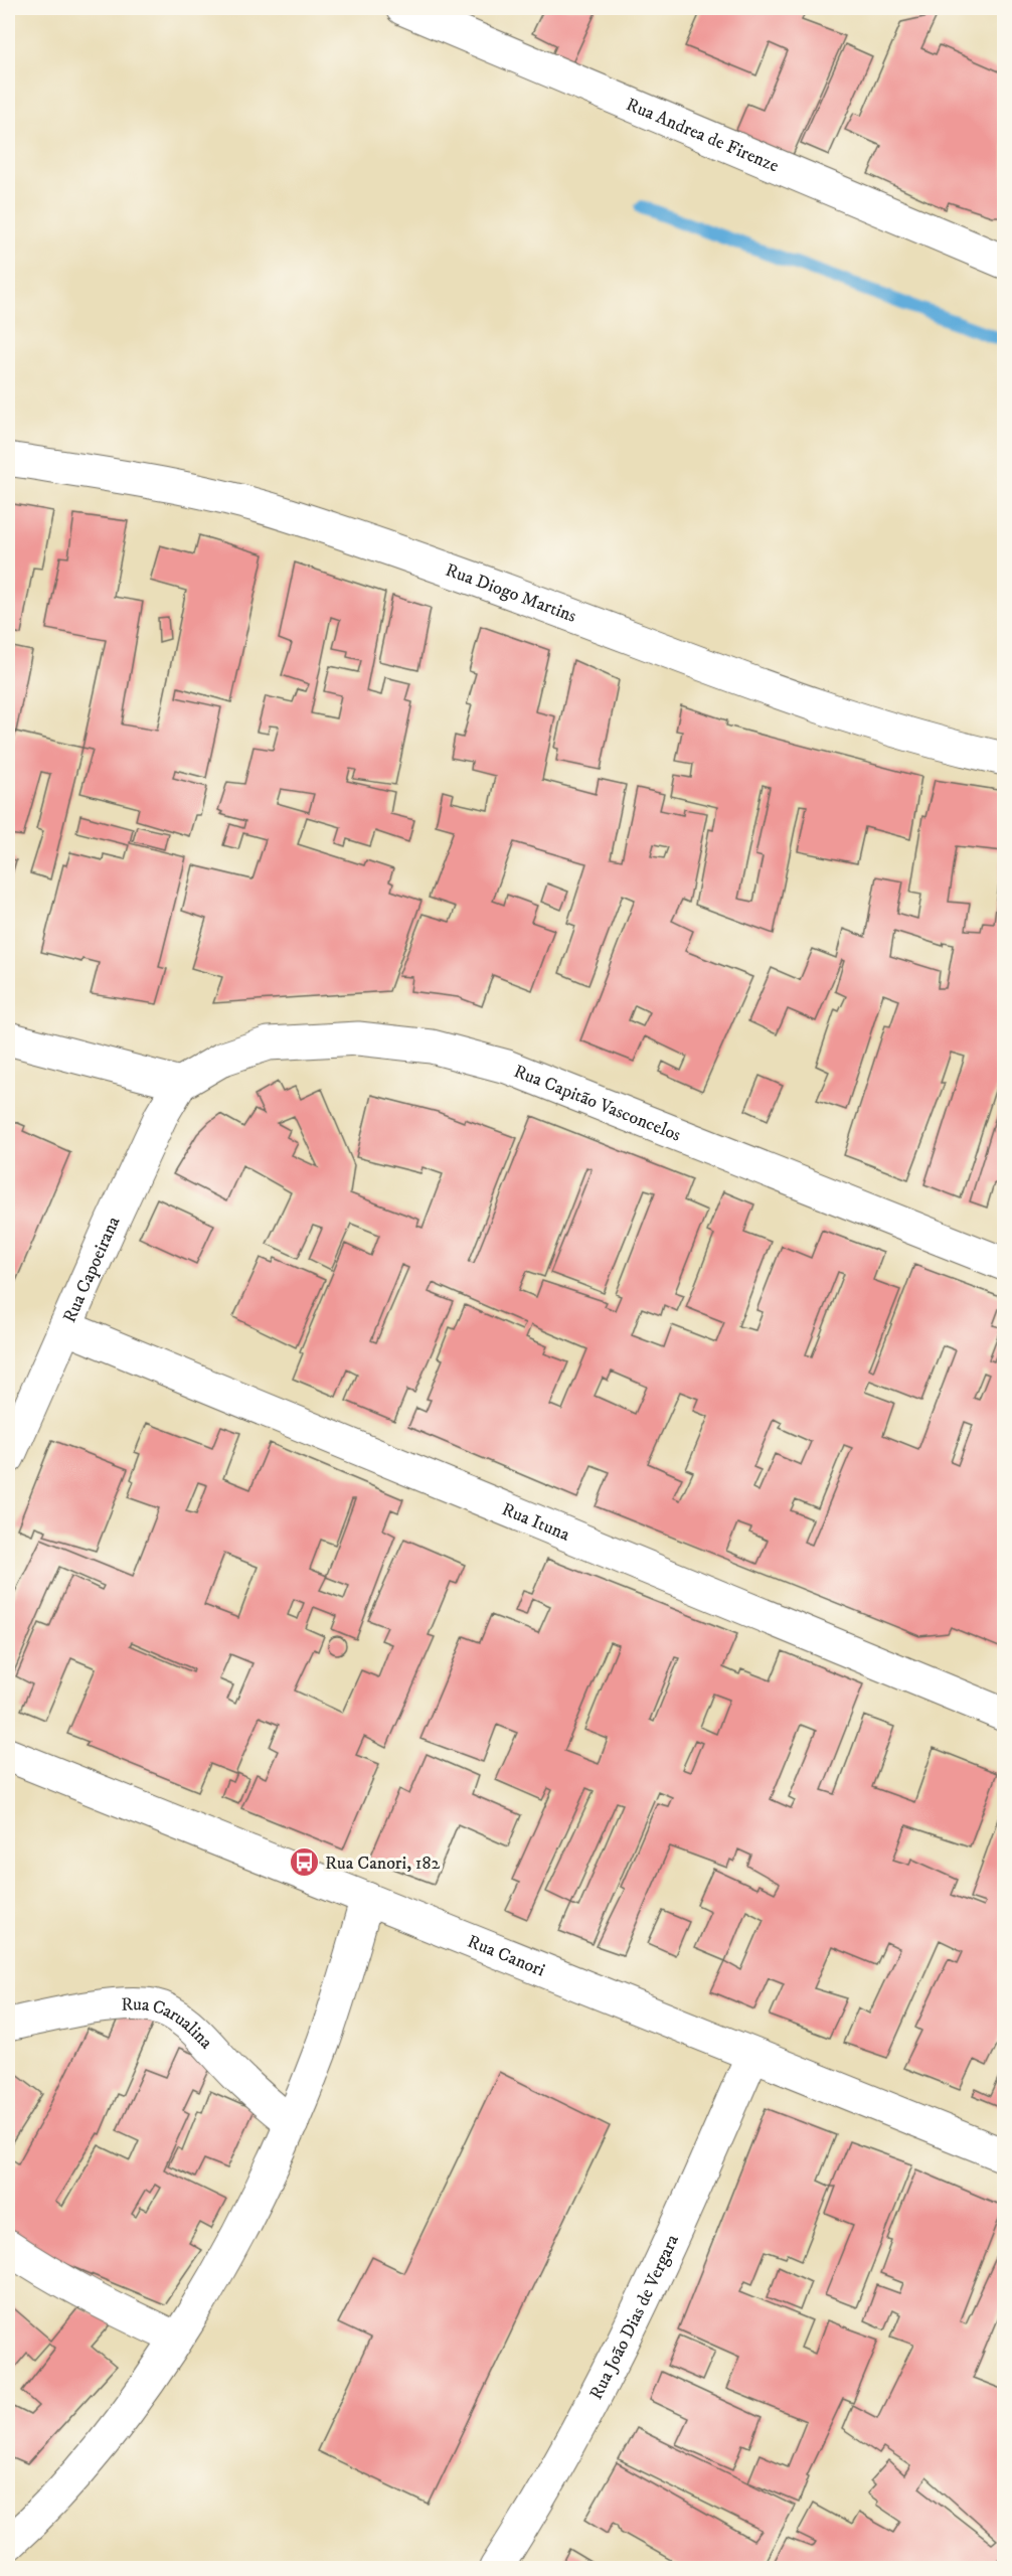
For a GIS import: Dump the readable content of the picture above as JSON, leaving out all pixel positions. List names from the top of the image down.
{
  "streets": {
    "street": [
      "Rua Andrea de Firenze",
      "Rua Diogo Martins",
      "Rua Capitão Vasconcelos",
      "Rua Capoeirana",
      "Rua Ituna",
      "Rua Canori",
      "Rua Carualina",
      "Rua João Dias de Vergara"
    ]
  },
  "crossings": [
    ["Rua Capitão Vasconcelos", "Rua Capoeirana"],
    ["Rua Capoeirana", "Rua Ituna"],
    ["Rua Canori", "Rua João Dias de Vergara"]
  ],
  "places": {
    "bus stop": ["Rua Canori, 182"]
  }
}
